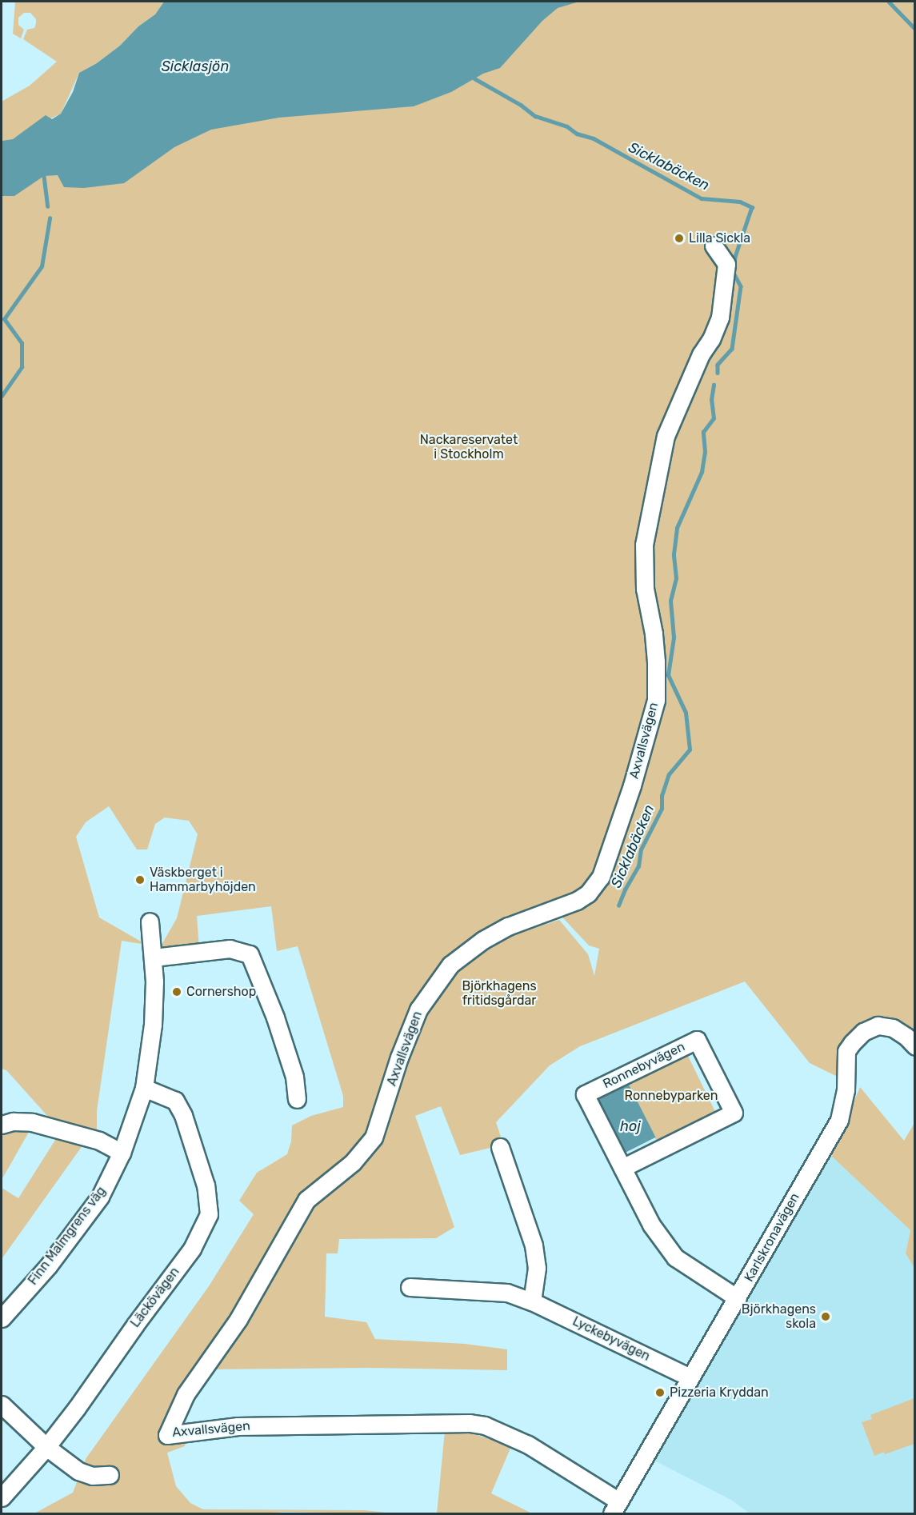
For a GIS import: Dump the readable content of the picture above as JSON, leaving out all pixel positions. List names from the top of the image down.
{
  "streets": {
    "street": [
      "Axvallsvägen",
      "Ronnebyvägen",
      "Finn Malmgrens väg",
      "Karlskronavägen",
      "Läckövägen",
      "Lyckebyvägen"
    ]
  },
  "crossings": [
    ["Axvallsvägen", "Karlskronavägen"],
    ["Ronnebyvägen", "Karlskronavägen"],
    ["Finn Malmgrens väg", "Läckövägen"],
    ["Karlskronavägen", "Lyckebyvägen"]
  ],
  "water": ["Sicklasjön", "Sicklabäcken", "hoj"],
  "parks": ["Nackareservatet i Stockholm", "Björkhagens fritidsgårdar", "Ronnebyparken"],
  "places": [
    "Lilla Sickla",
    "Väskberget i Hammarbyhöjden",
    "Cornershop",
    "Björkhagens skola",
    "Pizzeria Kryddan"
  ]
}
